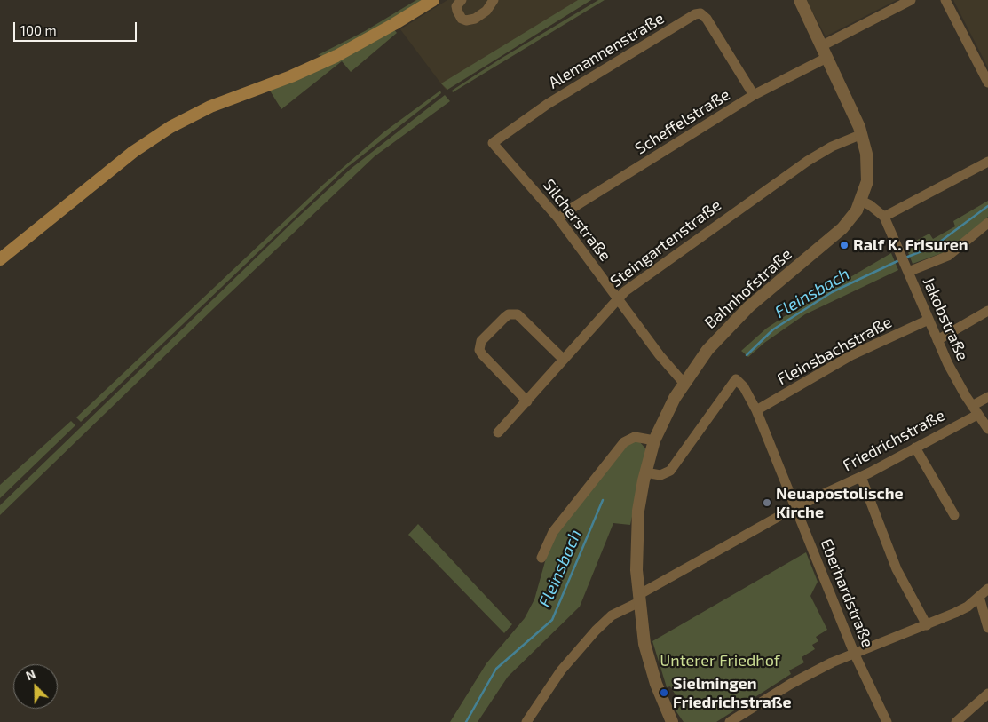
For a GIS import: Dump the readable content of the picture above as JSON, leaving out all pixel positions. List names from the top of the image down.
{
  "streets": {
    "street": [
      "Alemannenstraße",
      "Scheffelstraße",
      "Silcherstraße",
      "Steingartenstraße",
      "Bahnhofstraße",
      "Jakobstraße",
      "Fleinsbachstraße",
      "Friedrichstraße",
      "Eberhardstraße"
    ]
  },
  "crossings": [
    ["Alemannenstraße", "Scheffelstraße"],
    ["Alemannenstraße", "Silcherstraße"],
    ["Scheffelstraße", "Silcherstraße"],
    ["Scheffelstraße", "Bahnhofstraße"],
    ["Silcherstraße", "Steingartenstraße"],
    ["Silcherstraße", "Bahnhofstraße"],
    ["Steingartenstraße", "Bahnhofstraße"],
    ["Bahnhofstraße", "Friedrichstraße"],
    ["Bahnhofstraße", "Eberhardstraße"],
    ["Jakobstraße", "Fleinsbachstraße"],
    ["Jakobstraße", "Friedrichstraße"],
    ["Fleinsbachstraße", "Eberhardstraße"],
    ["Friedrichstraße", "Eberhardstraße"]
  ],
  "water": ["Fleinsbach"],
  "parks": ["Unterer Friedhof"],
  "places": ["Ralf K. Frisuren", "Neuapostolische Kirche", "Sielmingen Friedrichstraße"],
  "scale_bar": "100 m",
  "north": "top left"
}
